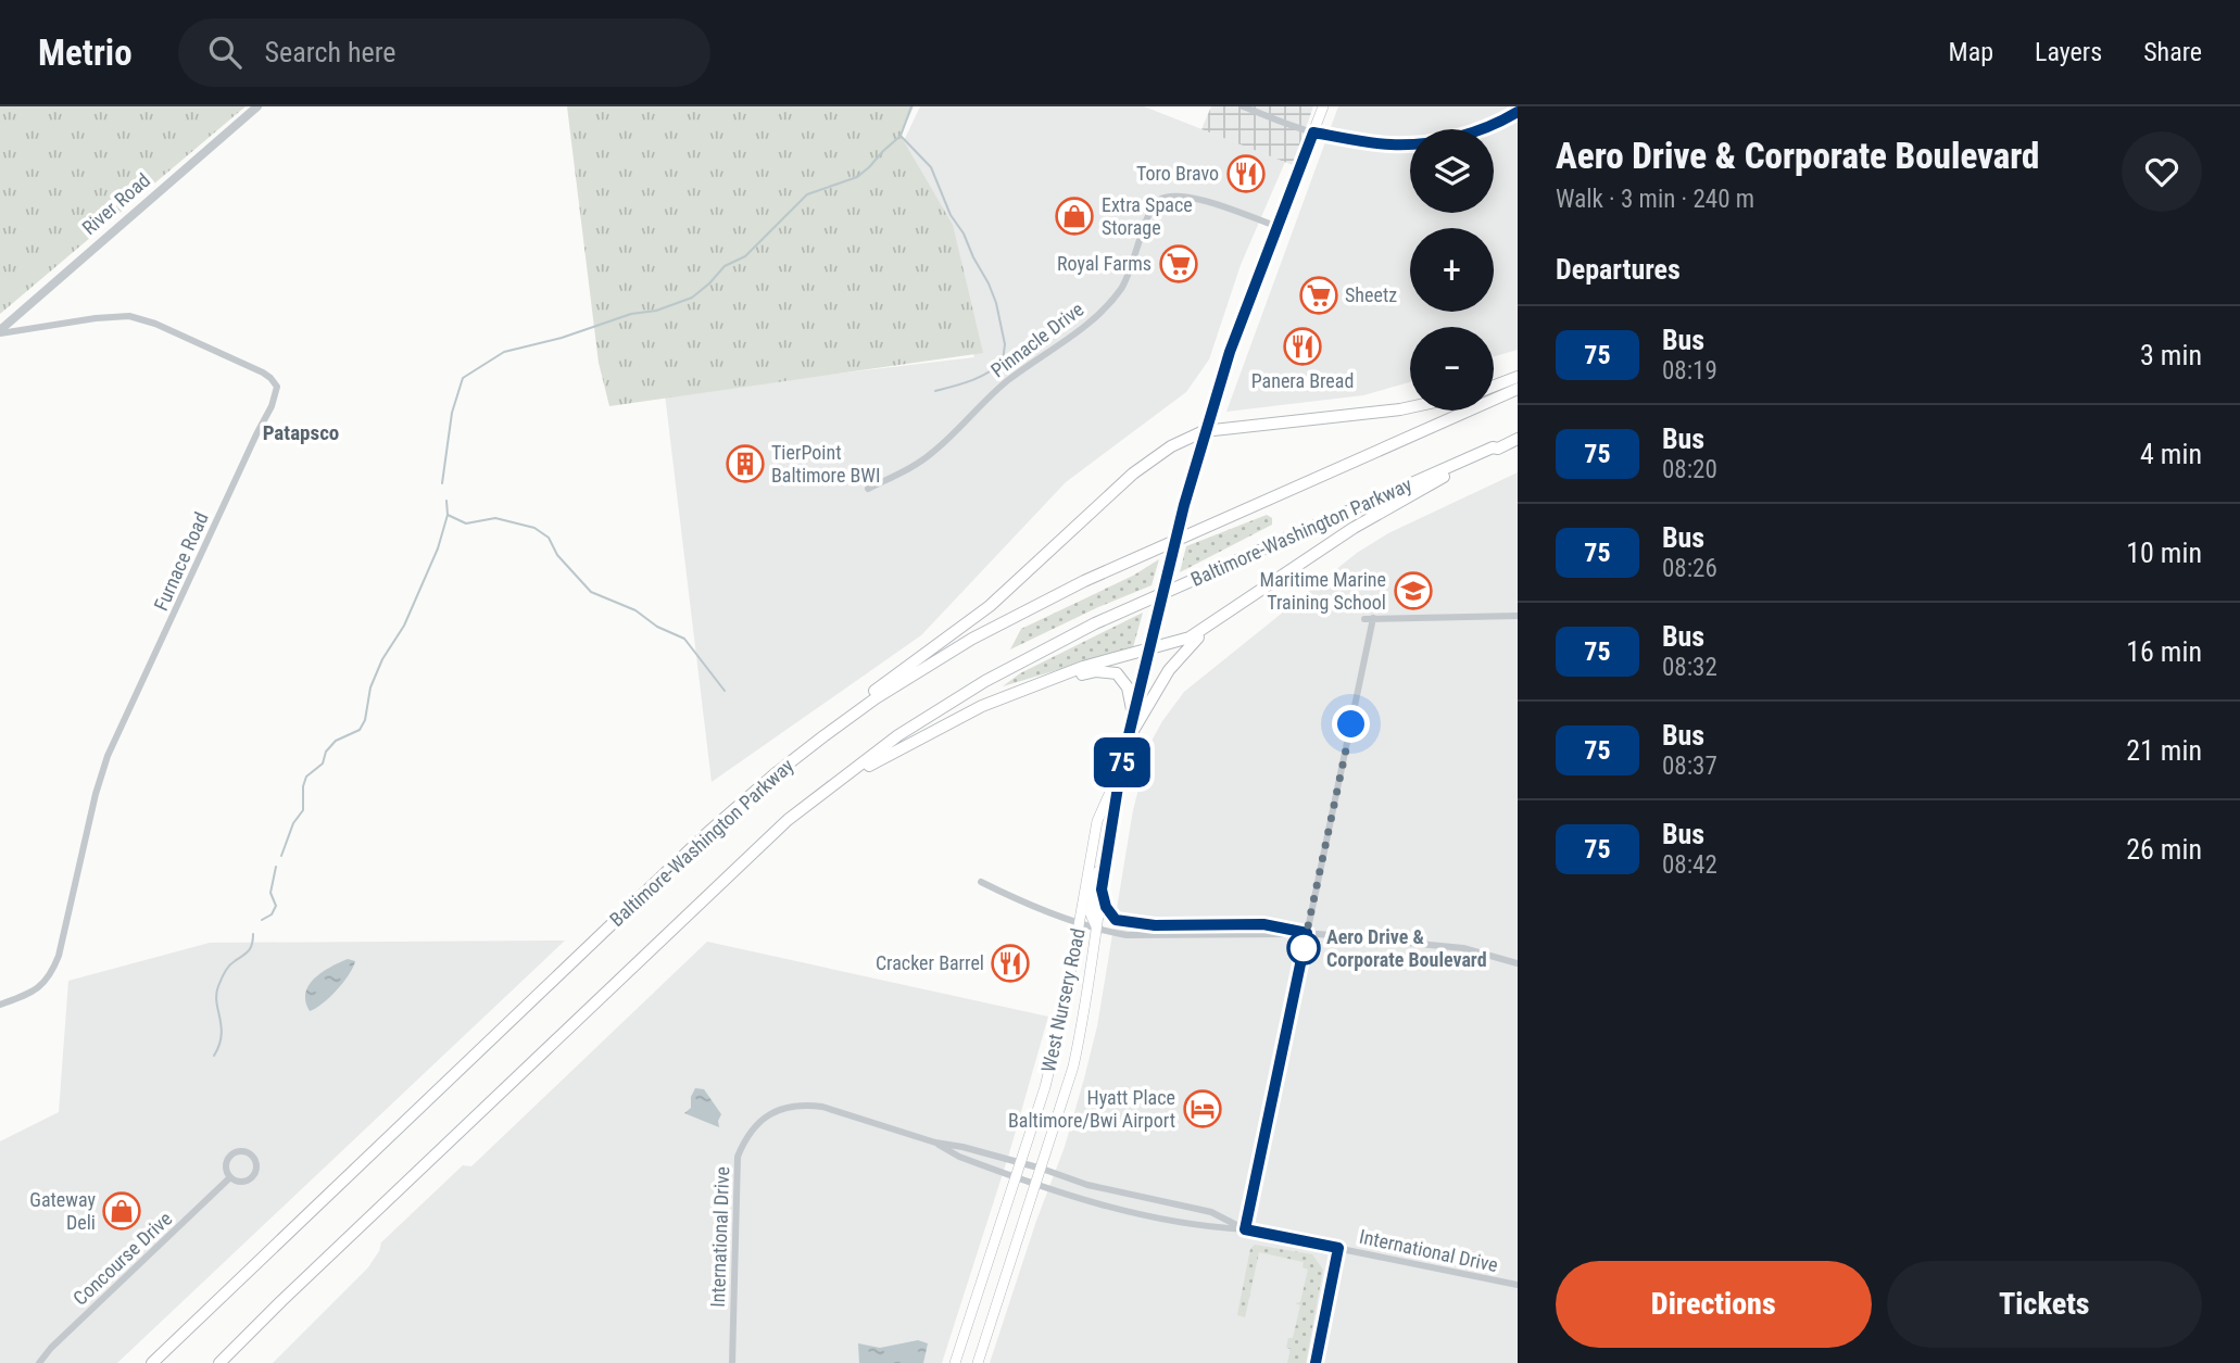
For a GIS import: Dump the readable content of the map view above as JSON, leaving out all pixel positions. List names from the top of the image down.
{
  "streets": {
    "highway": ["Baltimore-Washington Parkway"],
    "main road": ["West Nursery Road"],
    "street": [
      "River Road",
      "Pinnacle Drive",
      "Furnace Road",
      "International Drive",
      "Concourse Drive"
    ]
  },
  "crossings": [
    ["River Road", "Furnace Road"],
    ["Pinnacle Drive", "West Nursery Road"],
    ["West Nursery Road", "International Drive"]
  ],
  "districts": ["Patapsco"],
  "places": {
    "restaurant": ["Toro Bravo", "Panera Bread", "Cracker Barrel"],
    "shop": ["Extra Space Storage", "Gateway Deli"],
    "supermarket": ["Royal Farms", "Sheetz"],
    "building": ["TierPoint Baltimore BWI"],
    "school or university": ["Maritime Marine Training School"],
    "other": ["Aero Drive & Corporate Boulevard"],
    "hotel": ["Hyatt Place Baltimore/Bwi Airport"]
  },
  "lines": ["bus line 75"],
  "page": {
    "header": "Metrio",
    "search": "Search here",
    "nav": ["Map", "Layers", "Share"],
    "on_map": "75",
    "heading": [
      ["Aero Drive & Corporate Boulevard", "Walk · 3 min · 240 m"],
      "Departures"
    ],
    "map_buttons": ["+", "−"],
    "list": [
      {
        "mark": "75",
        "name": "Bus",
        "note": "08:19",
        "value": "3 min"
      },
      {
        "mark": "75",
        "name": "Bus",
        "note": "08:20",
        "value": "4 min"
      },
      {
        "mark": "75",
        "name": "Bus",
        "note": "08:26",
        "value": "10 min"
      },
      {
        "mark": "75",
        "name": "Bus",
        "note": "08:32",
        "value": "16 min"
      },
      {
        "mark": "75",
        "name": "Bus",
        "note": "08:37",
        "value": "21 min"
      },
      {
        "mark": "75",
        "name": "Bus",
        "note": "08:42",
        "value": "26 min"
      }
    ],
    "buttons": ["Directions", "Tickets"]
  }
}
